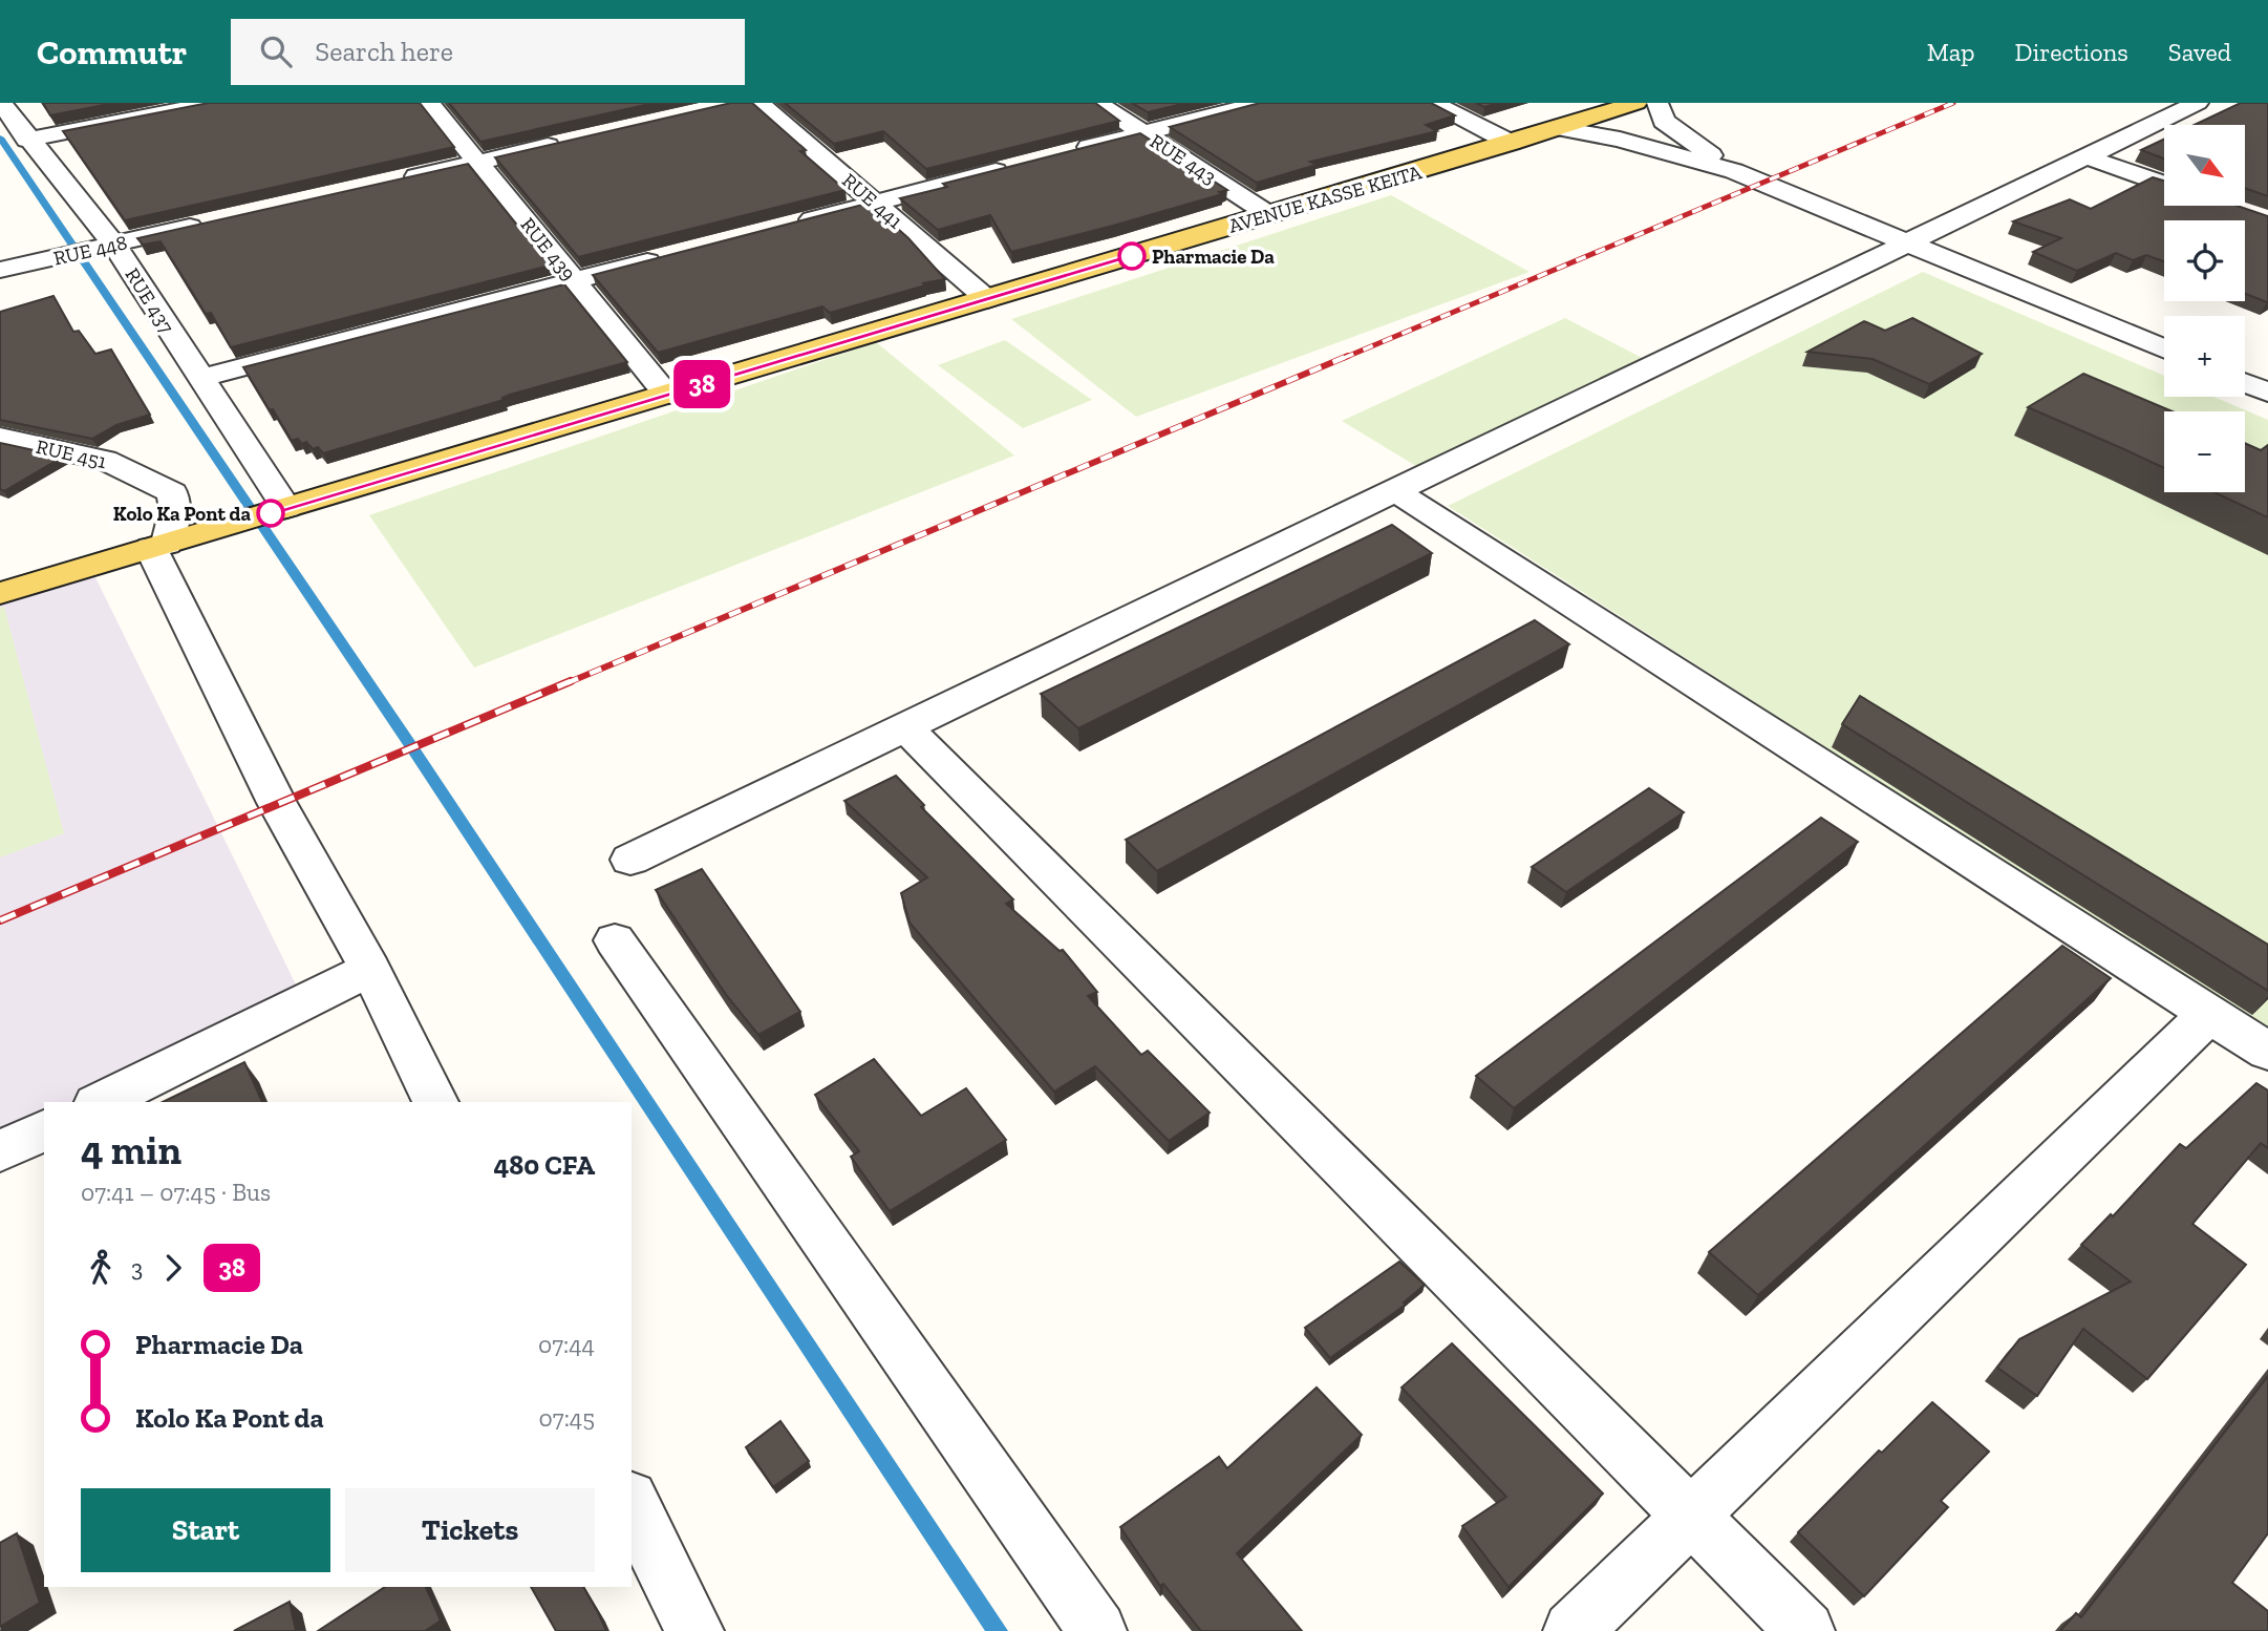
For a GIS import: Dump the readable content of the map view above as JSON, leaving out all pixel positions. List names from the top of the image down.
{
  "streets": {
    "main road": ["AVENUE KASSE KEITA"],
    "street": [
      "RUE 443",
      "RUE 441",
      "RUE 439",
      "RUE 448",
      "RUE 437",
      "RUE 451"
    ]
  },
  "crossings": [
    ["RUE 443", "AVENUE KASSE KEITA"],
    ["AVENUE KASSE KEITA", "RUE 441"],
    ["AVENUE KASSE KEITA", "RUE 439"],
    ["AVENUE KASSE KEITA", "RUE 437"],
    ["AVENUE KASSE KEITA", "RUE 451"],
    ["RUE 448", "RUE 437"]
  ],
  "places": ["Pharmacie Da", "Kolo Ka Pont da"],
  "lines": ["bus line 38"],
  "north": "bottom right",
  "page": {
    "header": "Commutr",
    "search": "Search here",
    "nav": ["Map", "Directions", "Saved"],
    "on_map": "38",
    "map_buttons": ["+", "−"],
    "heading": ["4 min", "07:41 – 07:45 · Bus", "480 CFA"],
    "legs": ["3", "38"],
    "list": [
      {
        "name": "Pharmacie Da",
        "value": "07:44"
      },
      {
        "name": "Kolo Ka Pont da",
        "value": "07:45"
      }
    ],
    "buttons": ["Start", "Tickets"]
  }
}
